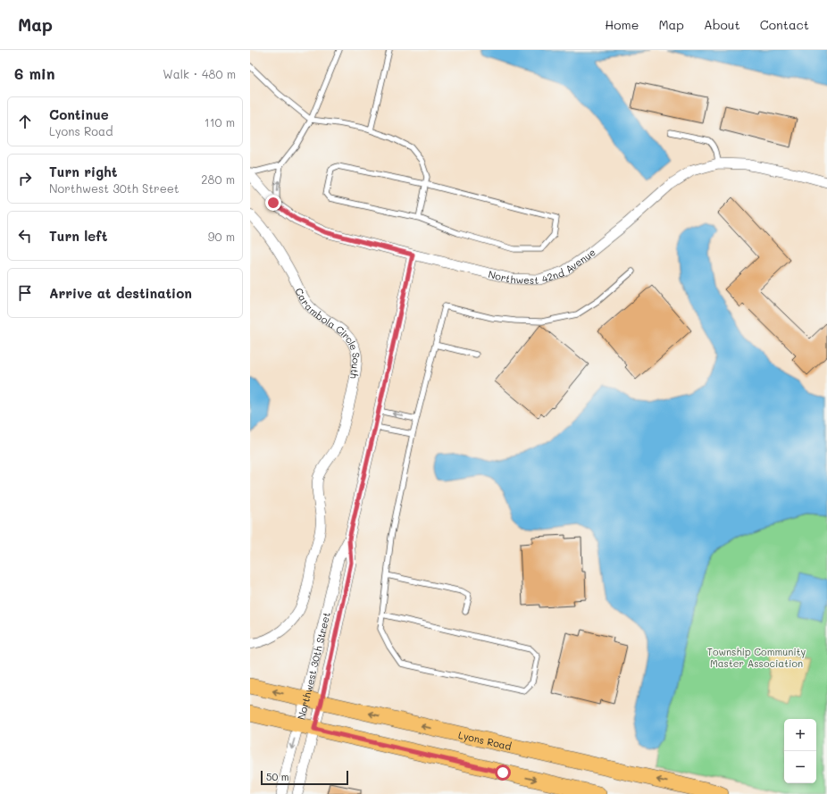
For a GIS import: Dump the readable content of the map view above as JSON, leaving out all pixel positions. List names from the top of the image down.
{
  "streets": {
    "main road": ["Lyons Road"],
    "street": ["Northwest 42nd Avenue", "Carambola Circle South", "Northwest 30th Street"]
  },
  "crossings": [
    ["Northwest 42nd Avenue", "Northwest 30th Street"],
    ["Northwest 30th Street", "Lyons Road"]
  ],
  "parks": ["Township Community Master Association"],
  "scale_bar": "50 m",
  "page": {
    "header": "Map",
    "nav": [
      "Home",
      "Map",
      "About",
      "Contact"
    ],
    "heading": ["6 min", "Walk · 480 m"],
    "list": [
      ["Continue", "Lyons Road", "110 m"],
      ["Turn right", "Northwest 30th Street", "280 m"],
      ["Turn left", "90 m"],
      "Arrive at destination"
    ],
    "map_buttons": ["+", "−"],
    "scale": "50 m"
  }
}
